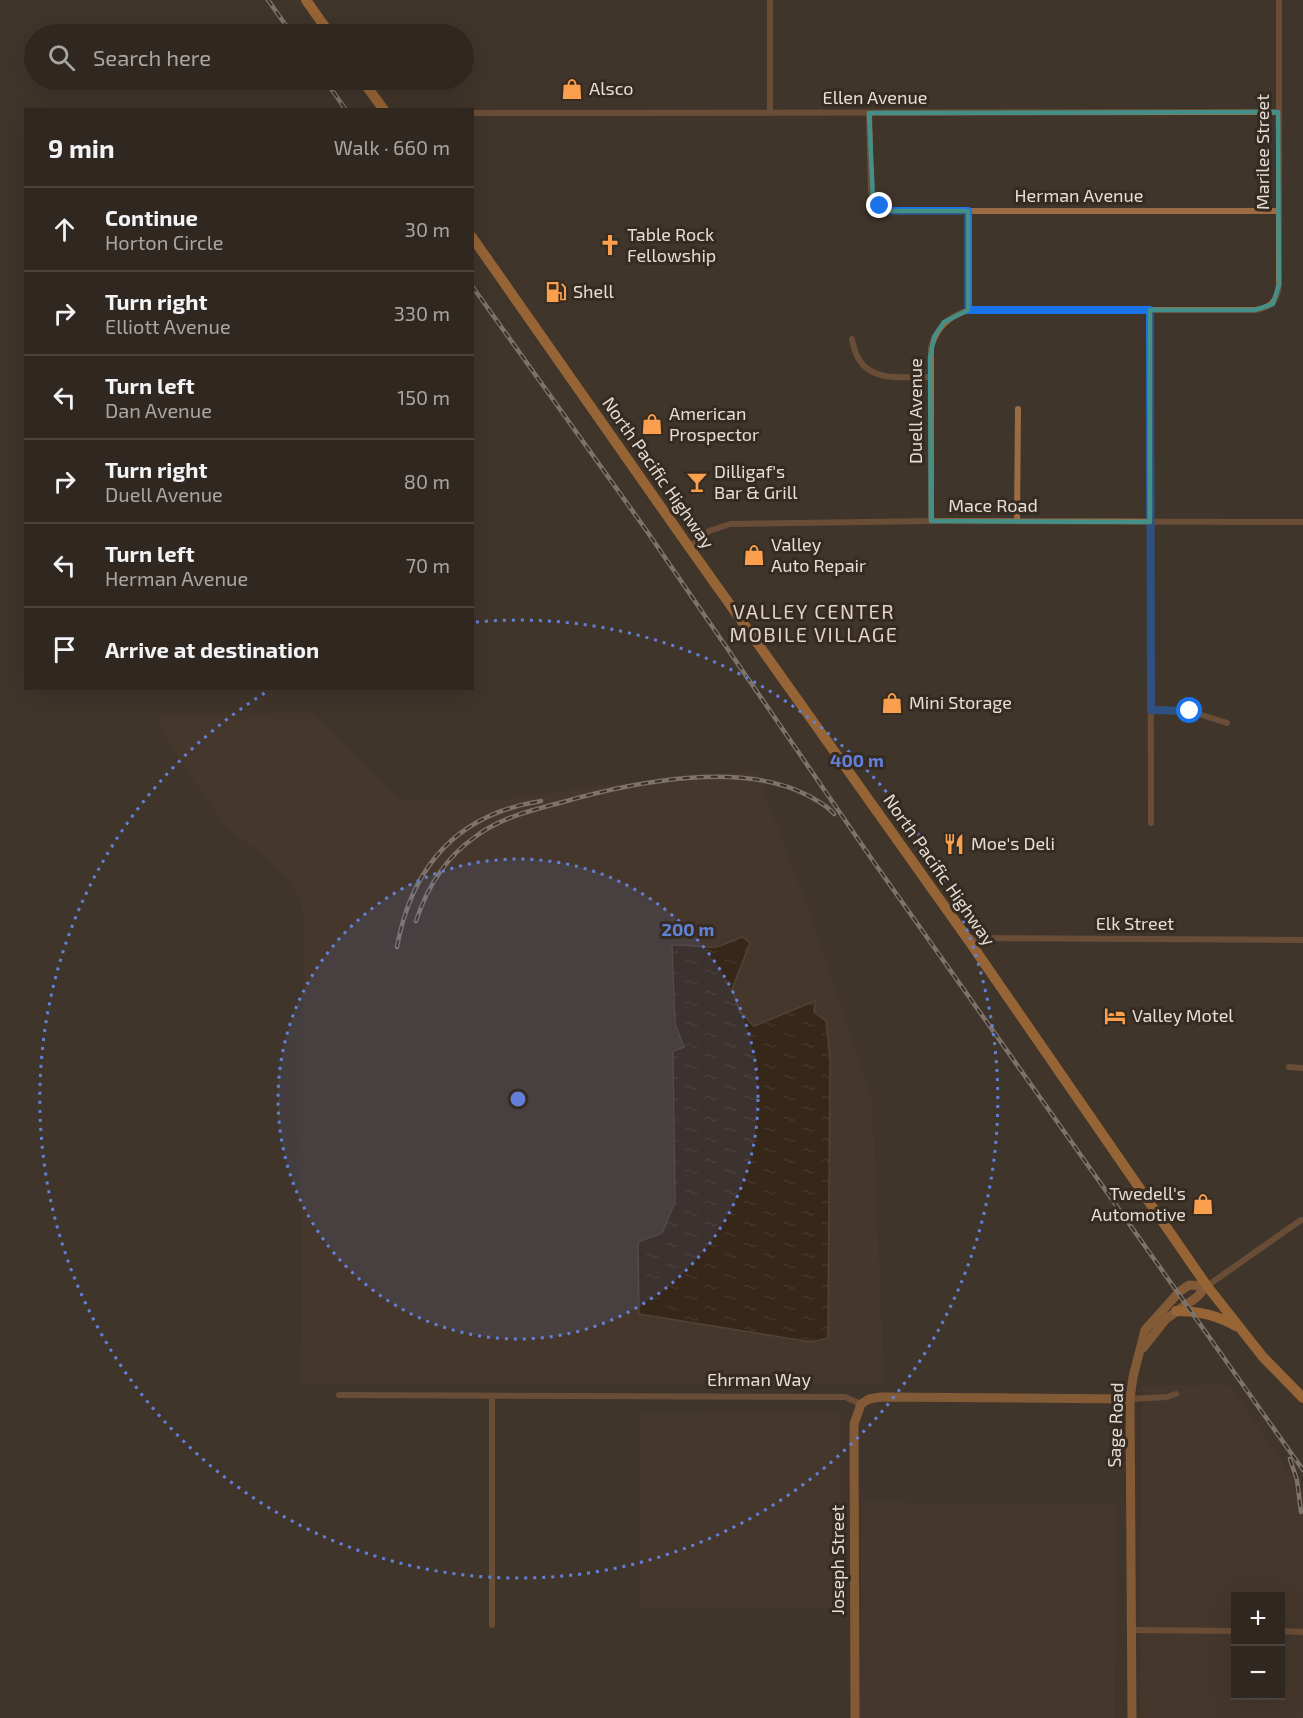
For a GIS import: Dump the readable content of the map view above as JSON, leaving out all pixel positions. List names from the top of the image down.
{
  "streets": {
    "main road": ["North Pacific Highway"],
    "street": [
      "Ellen Avenue",
      "Marilee Street",
      "Herman Avenue",
      "Duell Avenue",
      "Mace Road",
      "Elk Street",
      "Ehrman Way",
      "Sage Road",
      "Joseph Street"
    ]
  },
  "crossings": [
    ["Ellen Avenue", "Marilee Street"],
    ["Ellen Avenue", "Herman Avenue"],
    ["Marilee Street", "Herman Avenue"],
    ["Duell Avenue", "Mace Road"],
    ["North Pacific Highway", "Mace Road"],
    ["North Pacific Highway", "Elk Street"],
    ["North Pacific Highway", "Sage Road"],
    ["Ehrman Way", "Sage Road"],
    ["Ehrman Way", "Joseph Street"]
  ],
  "districts": ["VALLEY CENTER MOBILE VILLAGE"],
  "places": {
    "shop": [
      "Alsco",
      "American Prospector",
      "Valley Auto Repair",
      "Mini Storage",
      "Twedell's Automotive"
    ],
    "church": ["Table Rock Fellowship"],
    "fuel station": ["Shell"],
    "bar": ["Dilligaf's Bar & Grill"],
    "restaurant": ["Moe's Deli"],
    "hotel": ["Valley Motel"]
  },
  "page": {
    "search": "Search here",
    "heading": ["9 min", "Walk · 660 m"],
    "list": [
      ["Continue", "Horton Circle", "30 m"],
      ["Turn right", "Elliott Avenue", "330 m"],
      ["Turn left", "Dan Avenue", "150 m"],
      ["Turn right", "Duell Avenue", "80 m"],
      ["Turn left", "Herman Avenue", "70 m"],
      "Arrive at destination"
    ],
    "map_buttons": ["+", "−"]
  },
  "rings": ["400 m", "200 m"]
}
